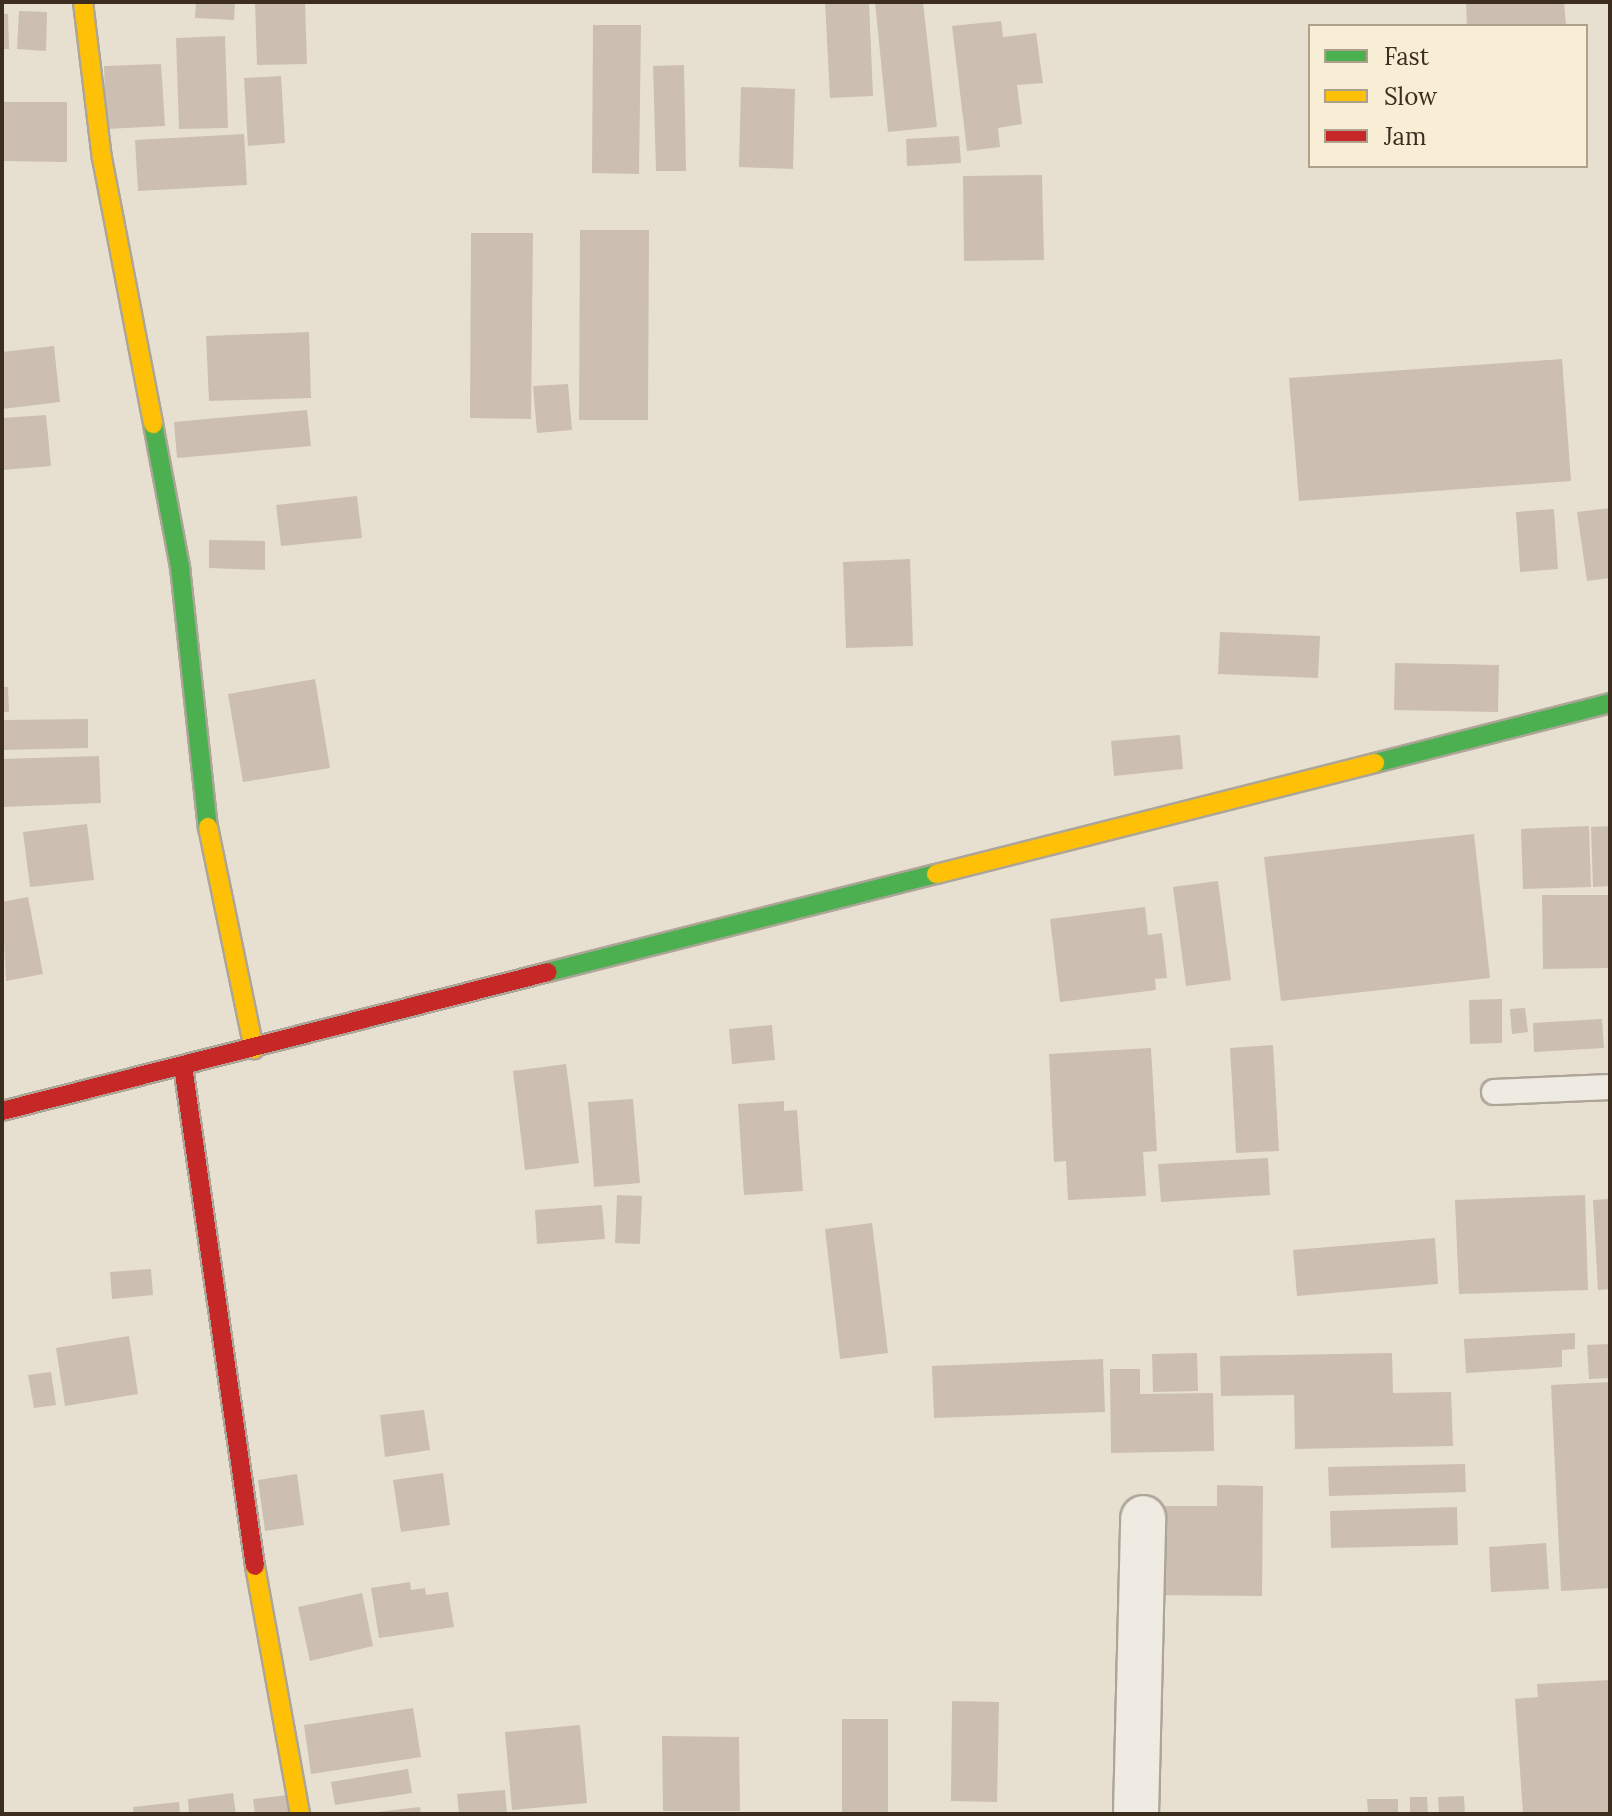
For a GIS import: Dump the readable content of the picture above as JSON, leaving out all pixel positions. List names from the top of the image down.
{
  "legend": ["Fast", "Slow", "Jam"]
}
